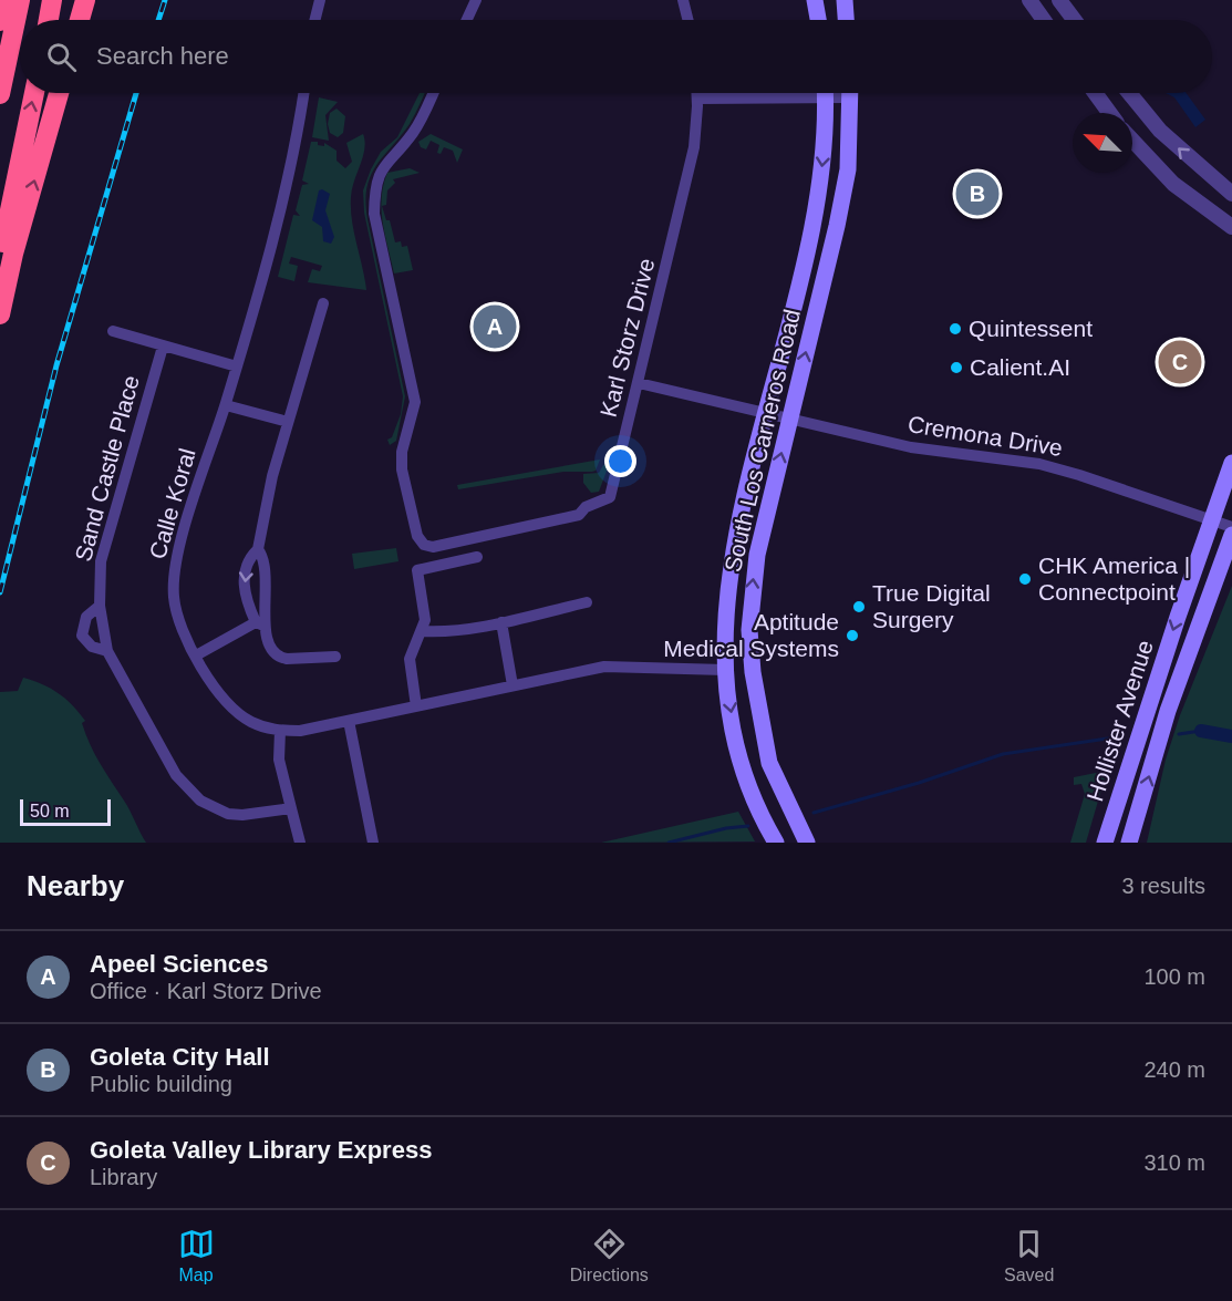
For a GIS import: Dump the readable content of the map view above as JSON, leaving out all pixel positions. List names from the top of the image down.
{
  "streets": {
    "main road": ["South Los Carneros Road", "Hollister Avenue"],
    "street": [
      "Karl Storz Drive",
      "Cremona Drive",
      "Sand Castle Place",
      "Calle Koral"
    ]
  },
  "crossings": [
    ["Karl Storz Drive", "Cremona Drive"],
    ["Cremona Drive", "South Los Carneros Road"],
    ["Cremona Drive", "Hollister Avenue"],
    ["South Los Carneros Road", "Calle Koral"]
  ],
  "places": [
    "Quintessent",
    "Calient.AI",
    "CHK America | Connectpoint",
    "True Digital Surgery",
    "Aptitude Medical Systems"
  ],
  "scale_bar": "50 m",
  "north": "top left",
  "page": {
    "search": "Search here",
    "pins": ["B", "A", "C"],
    "scale": "50 m",
    "heading": ["Nearby", "3 results"],
    "list": [
      {
        "mark": "A",
        "name": "Apeel Sciences",
        "note": "Office · Karl Storz Drive",
        "value": "100 m"
      },
      {
        "mark": "B",
        "name": "Goleta City Hall",
        "note": "Public building",
        "value": "240 m"
      },
      {
        "mark": "C",
        "name": "Goleta Valley Library Express",
        "note": "Library",
        "value": "310 m"
      }
    ],
    "nav": ["Map", "Directions", "Saved"]
  }
}
